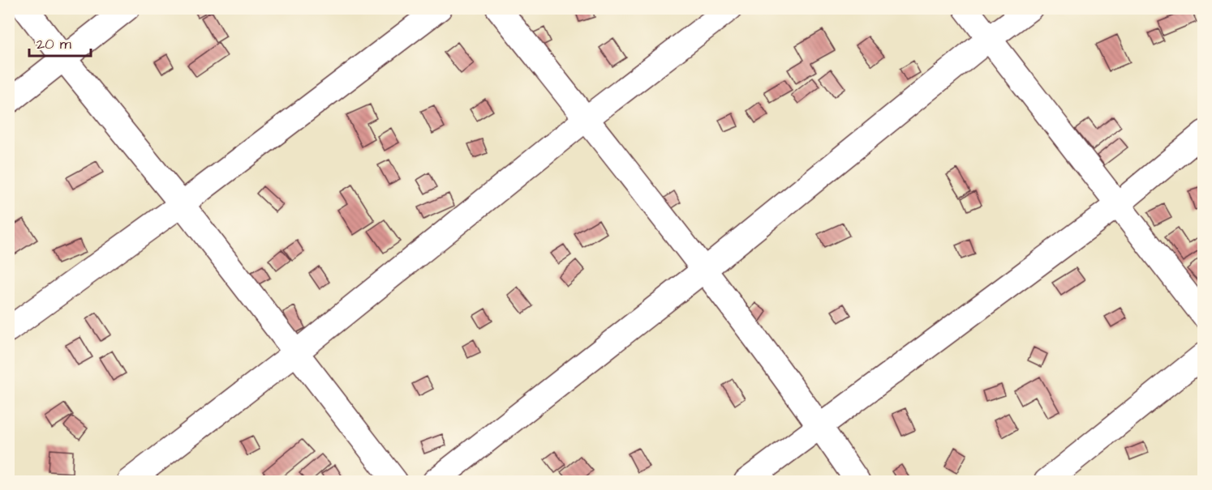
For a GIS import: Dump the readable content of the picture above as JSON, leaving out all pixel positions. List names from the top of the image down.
{
  "scale_bar": "20 m"
}
